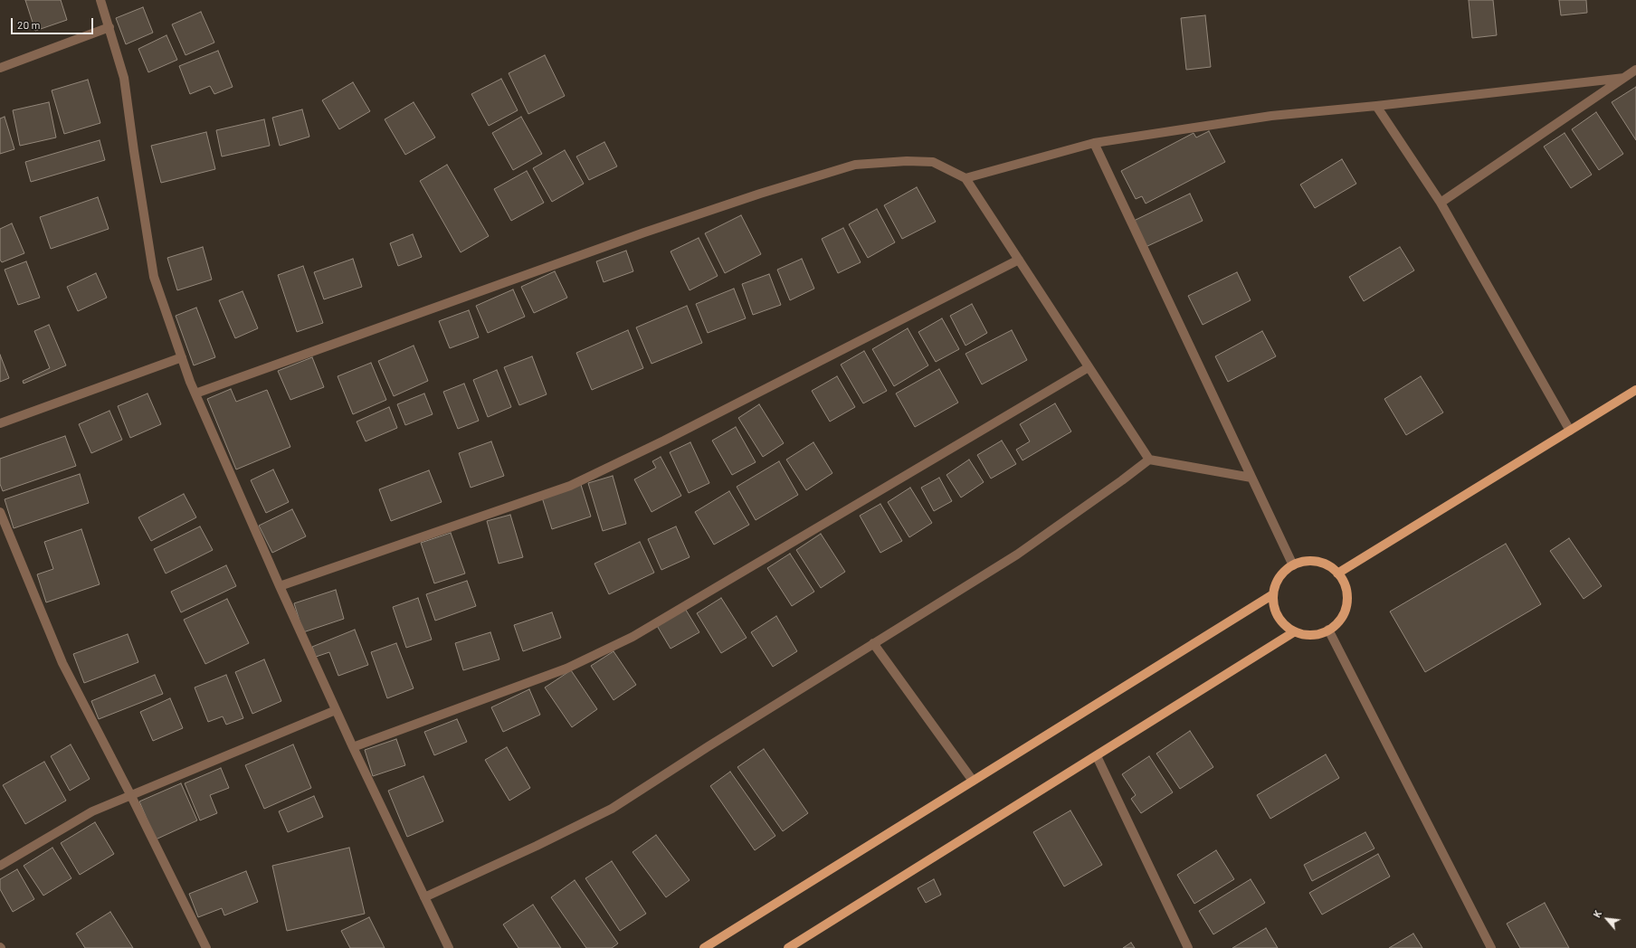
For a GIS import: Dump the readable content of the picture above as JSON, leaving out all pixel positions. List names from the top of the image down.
{
  "scale_bar": "20 m",
  "north": "top left"
}
